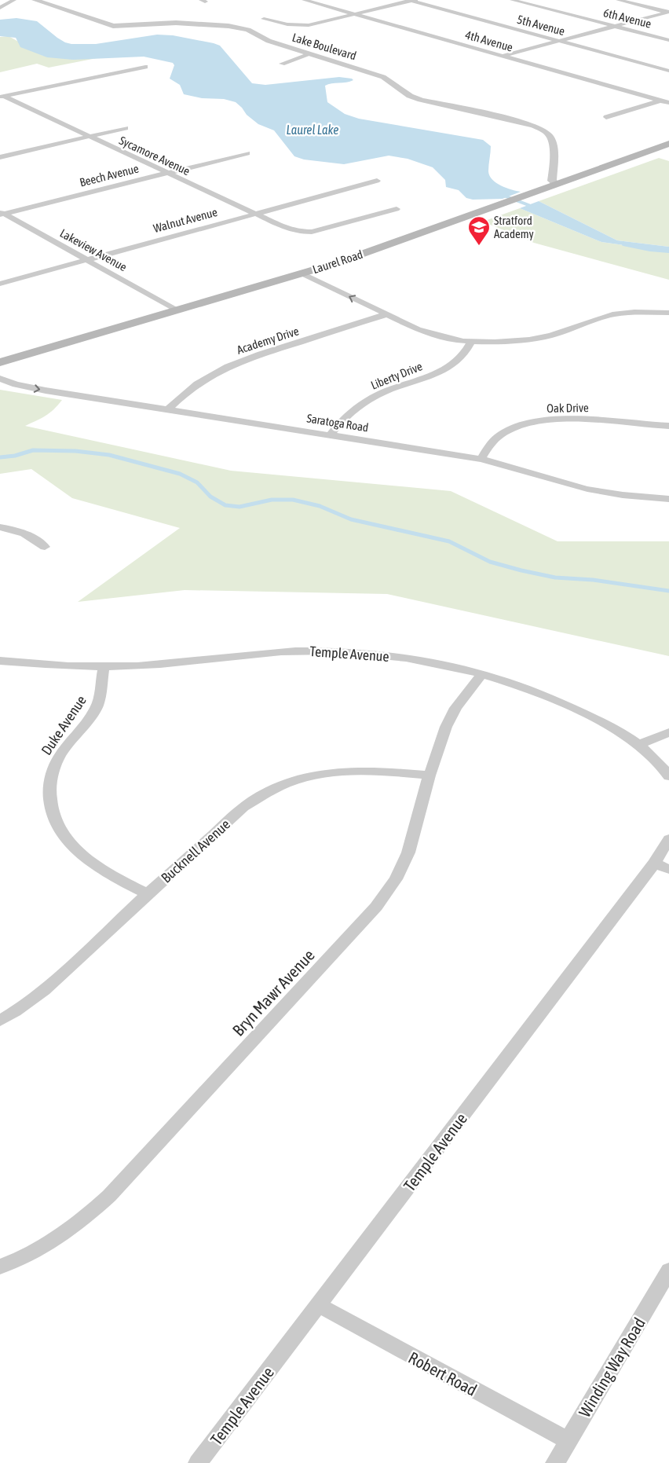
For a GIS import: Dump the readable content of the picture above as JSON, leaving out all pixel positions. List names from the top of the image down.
{
  "streets": {
    "main road": ["Laurel Road"],
    "street": [
      "6th Avenue",
      "5th Avenue",
      "4th Avenue",
      "Lake Boulevard",
      "Sycamore Avenue",
      "Beech Avenue",
      "Walnut Avenue",
      "Lakeview Avenue",
      "Academy Drive",
      "Liberty Drive",
      "Oak Drive",
      "Saratoga Road",
      "Temple Avenue",
      "Duke Avenue",
      "Bucknell Avenue",
      "Bryn Mawr Avenue",
      "Winding Way Road",
      "Robert Road"
    ]
  },
  "crossings": [
    ["Lake Boulevard", "Laurel Road"],
    ["Sycamore Avenue", "Beech Avenue"],
    ["Sycamore Avenue", "Walnut Avenue"],
    ["Beech Avenue", "Lakeview Avenue"],
    ["Walnut Avenue", "Lakeview Avenue"],
    ["Lakeview Avenue", "Laurel Road"],
    ["Academy Drive", "Saratoga Road"],
    ["Liberty Drive", "Saratoga Road"],
    ["Oak Drive", "Saratoga Road"],
    ["Temple Avenue", "Duke Avenue"],
    ["Temple Avenue", "Bryn Mawr Avenue"],
    ["Temple Avenue", "Robert Road"],
    ["Duke Avenue", "Bucknell Avenue"],
    ["Bucknell Avenue", "Bryn Mawr Avenue"],
    ["Winding Way Road", "Robert Road"]
  ],
  "water": ["Laurel Lake"],
  "places": {
    "school or university": ["Stratford Academy"]
  }
}
